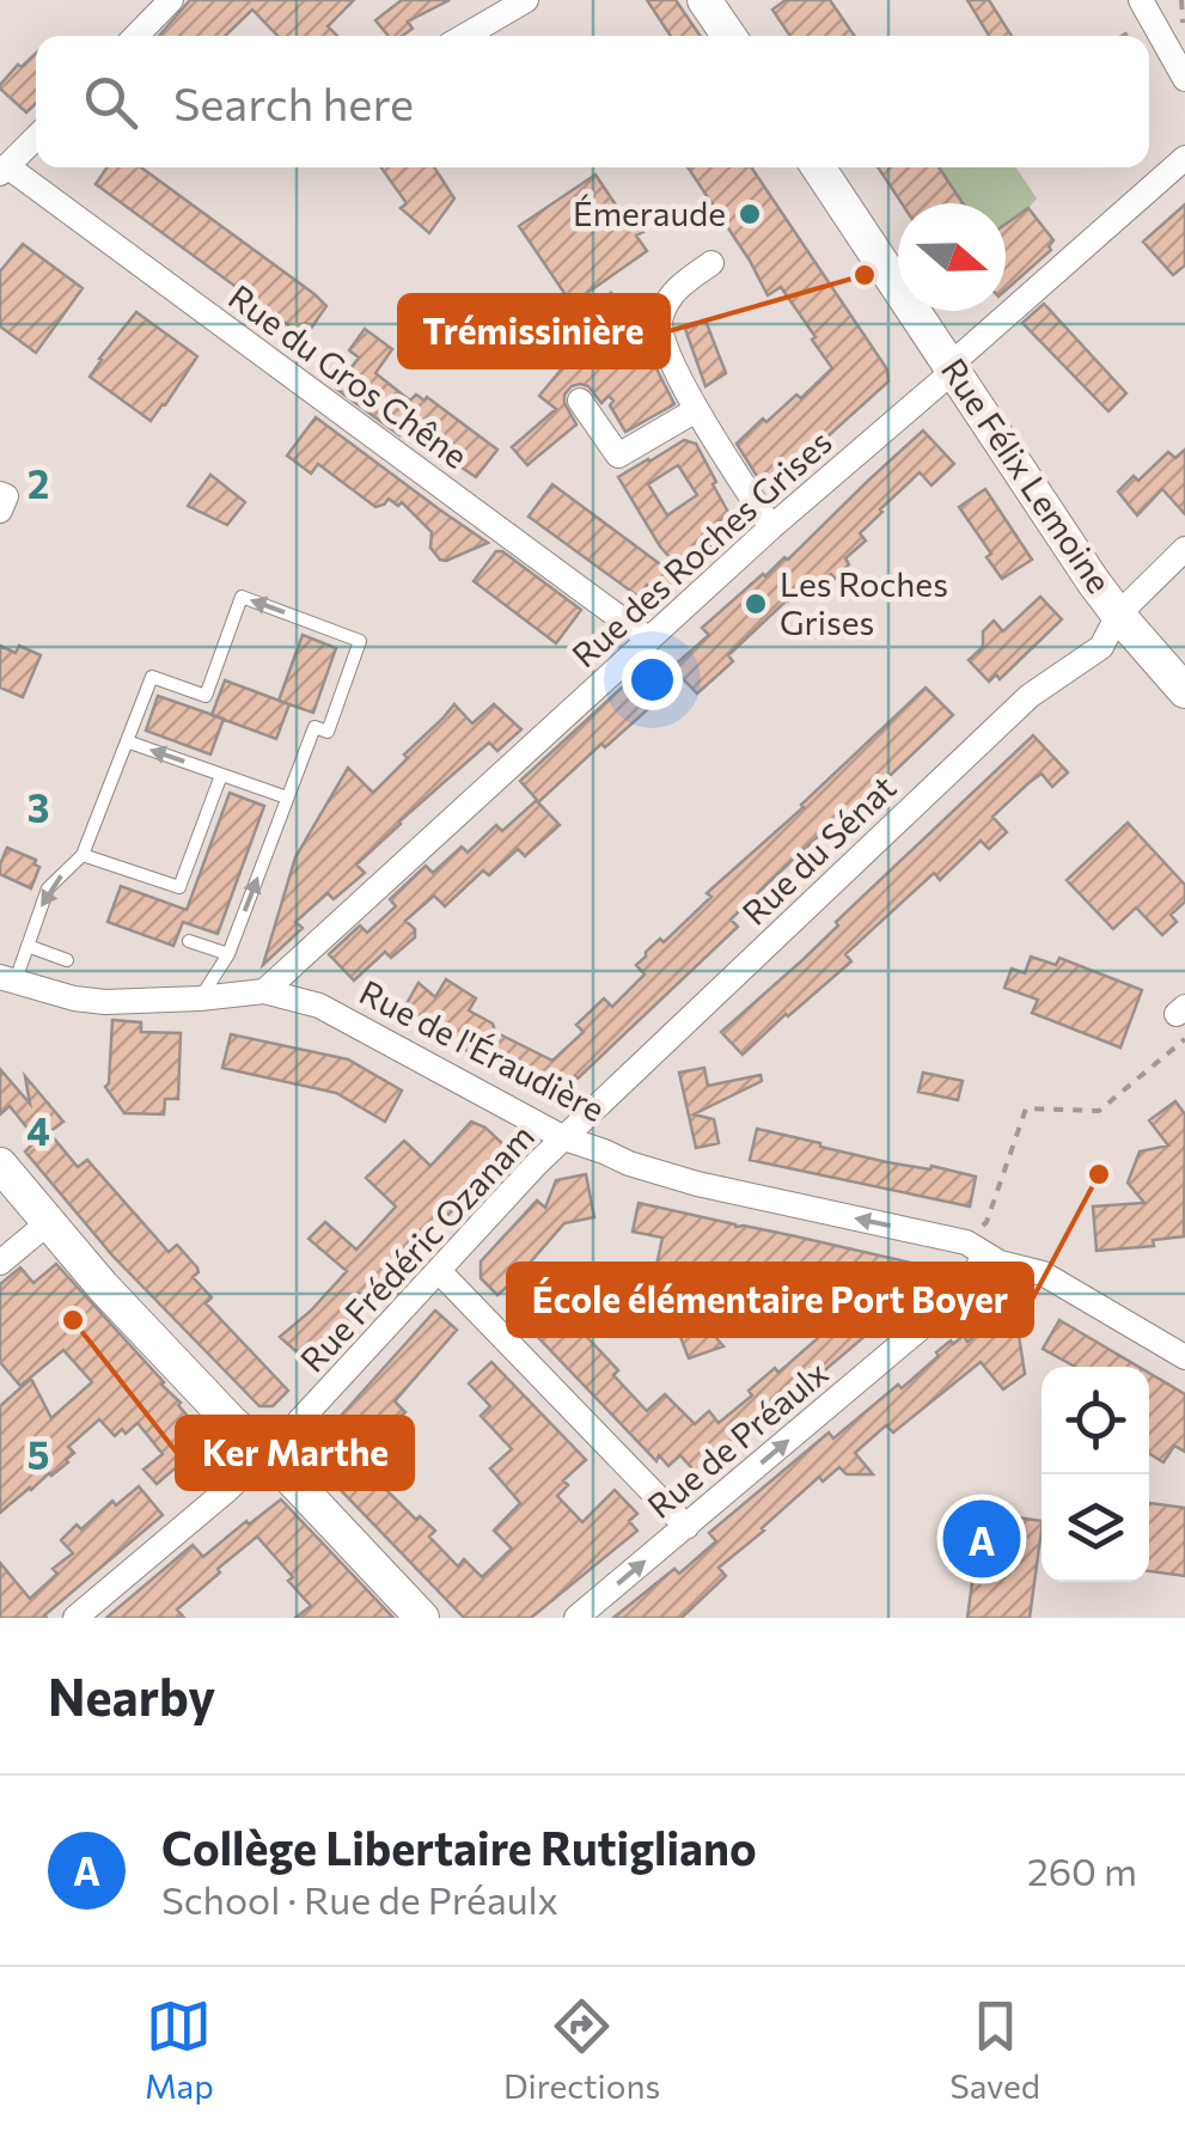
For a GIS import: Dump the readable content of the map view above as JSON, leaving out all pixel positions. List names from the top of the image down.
{
  "streets": {
    "street": [
      "Rue du Gros Chêne",
      "Rue Félix Lemoine",
      "Rue des Roches Grises",
      "Rue du Sénat",
      "Rue de l'Éraudière",
      "Rue Frédéric Ozanam",
      "Rue de Préaulx"
    ]
  },
  "crossings": [
    ["Rue du Gros Chêne", "Rue des Roches Grises"],
    ["Rue Félix Lemoine", "Rue des Roches Grises"],
    ["Rue Félix Lemoine", "Rue du Sénat"],
    ["Rue des Roches Grises", "Rue de l'Éraudière"],
    ["Rue du Sénat", "Rue de l'Éraudière"],
    ["Rue du Sénat", "Rue Frédéric Ozanam"],
    ["Rue de l'Éraudière", "Rue Frédéric Ozanam"],
    ["Rue de l'Éraudière", "Rue de Préaulx"]
  ],
  "one_way": ["Rue de Préaulx"],
  "places": [
    "Émeraude",
    "Trémissinière",
    "Les Roches Grises",
    "École élémentaire Port Boyer",
    "Ker Marthe"
  ],
  "north": "right",
  "page": {
    "search": "Search here",
    "pins": "A",
    "heading": "Nearby",
    "list": [
      {
        "mark": "A",
        "name": "Collège Libertaire Rutigliano",
        "note": "School · Rue de Préaulx",
        "value": "260 m"
      }
    ],
    "nav": ["Map", "Directions", "Saved"]
  },
  "grid": {
    "rows": [
      "2",
      "3",
      "4",
      "5"
    ]
  }
}
